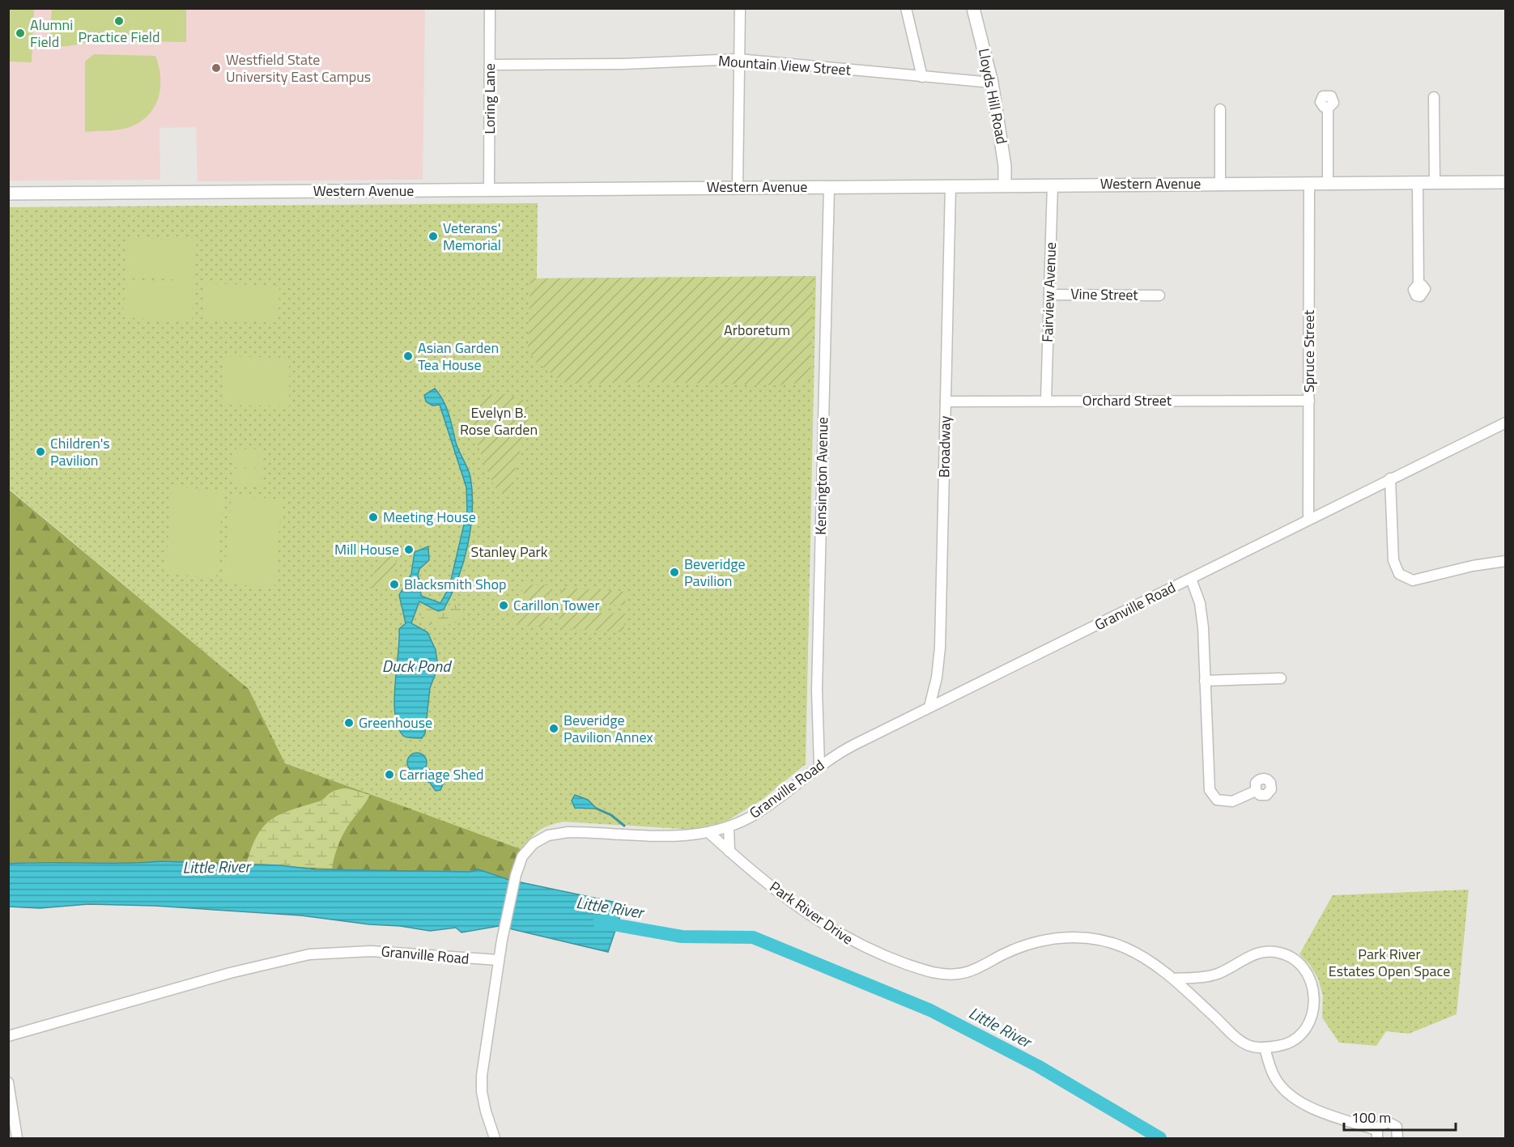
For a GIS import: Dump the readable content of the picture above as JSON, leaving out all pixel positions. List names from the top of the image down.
{
  "streets": {
    "main road": ["Lloyds Hill Road", "Western Avenue"],
    "street": [
      "Mountain View Street",
      "Loring Lane",
      "Fairview Avenue",
      "Vine Street",
      "Spruce Street",
      "Orchard Street",
      "Broadway",
      "Kensington Avenue",
      "Granville Road",
      "Park River Drive"
    ]
  },
  "crossings": [
    ["Mountain View Street", "Lloyds Hill Road"],
    ["Mountain View Street", "Loring Lane"],
    ["Lloyds Hill Road", "Western Avenue"],
    ["Loring Lane", "Western Avenue"],
    ["Western Avenue", "Fairview Avenue"],
    ["Western Avenue", "Spruce Street"],
    ["Western Avenue", "Broadway"],
    ["Western Avenue", "Kensington Avenue"],
    ["Fairview Avenue", "Vine Street"],
    ["Fairview Avenue", "Orchard Street"],
    ["Spruce Street", "Orchard Street"],
    ["Spruce Street", "Granville Road"],
    ["Orchard Street", "Broadway"],
    ["Broadway", "Granville Road"],
    ["Kensington Avenue", "Granville Road"],
    ["Granville Road", "Park River Drive"]
  ],
  "water": ["Duck Pond", "Little River"],
  "parks": [
    "Arboretum",
    "Evelyn B. Rose Garden",
    "Stanley Park",
    "Park River Estates Open Space"
  ],
  "places": [
    "Practice Field",
    "Alumni Field",
    "Westfield State University East Campus",
    "Veterans' Memorial",
    "Asian Garden Tea House",
    "Children's Pavilion",
    "Meeting House",
    "Mill House",
    "Beveridge Pavilion",
    "Blacksmith Shop",
    "Carillon Tower",
    "Greenhouse",
    "Beveridge Pavilion Annex",
    "Carriage Shed"
  ],
  "scale_bar": "100 m"
}
